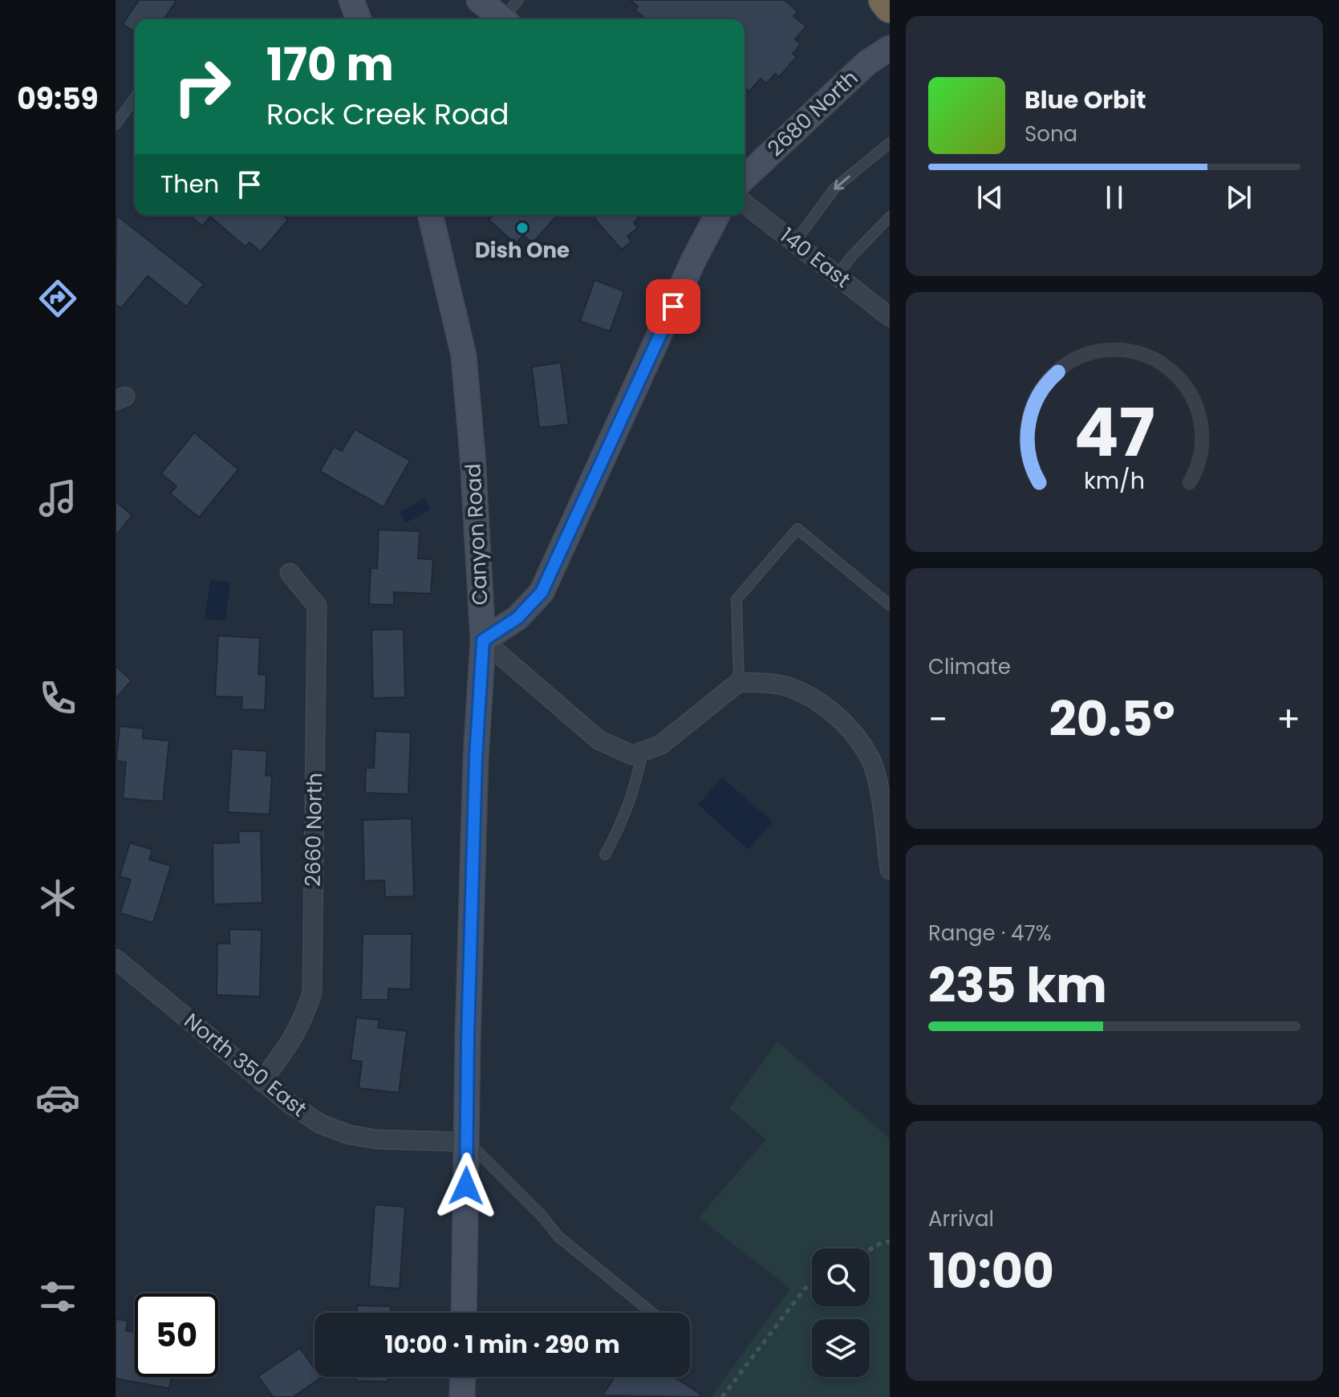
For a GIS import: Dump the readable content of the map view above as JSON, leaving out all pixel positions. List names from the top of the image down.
{
  "streets": {
    "main road": ["2680 North", "Canyon Road"],
    "street": ["140 East", "2660 North", "North 350 East"]
  },
  "crossings": [
    ["Canyon Road", "North 350 East"],
    ["2660 North", "North 350 East"]
  ],
  "places": ["Dish One"],
  "page": {
    "tabs": "09:59",
    "turn": ["170 m", "Rock Creek Road"],
    "song": ["Blue Orbit", "Sona"],
    "then": "Then",
    "tile": [
      "Climate",
      ["Range · 47%", "235 km"],
      ["Arrival", "10:00"]
    ],
    "heat": ["−", "20.5°", "+"],
    "limit": "50",
    "trip": "10:00 · 1 min · 290 m",
    "gauge": ["47", "km/h"]
  }
}
